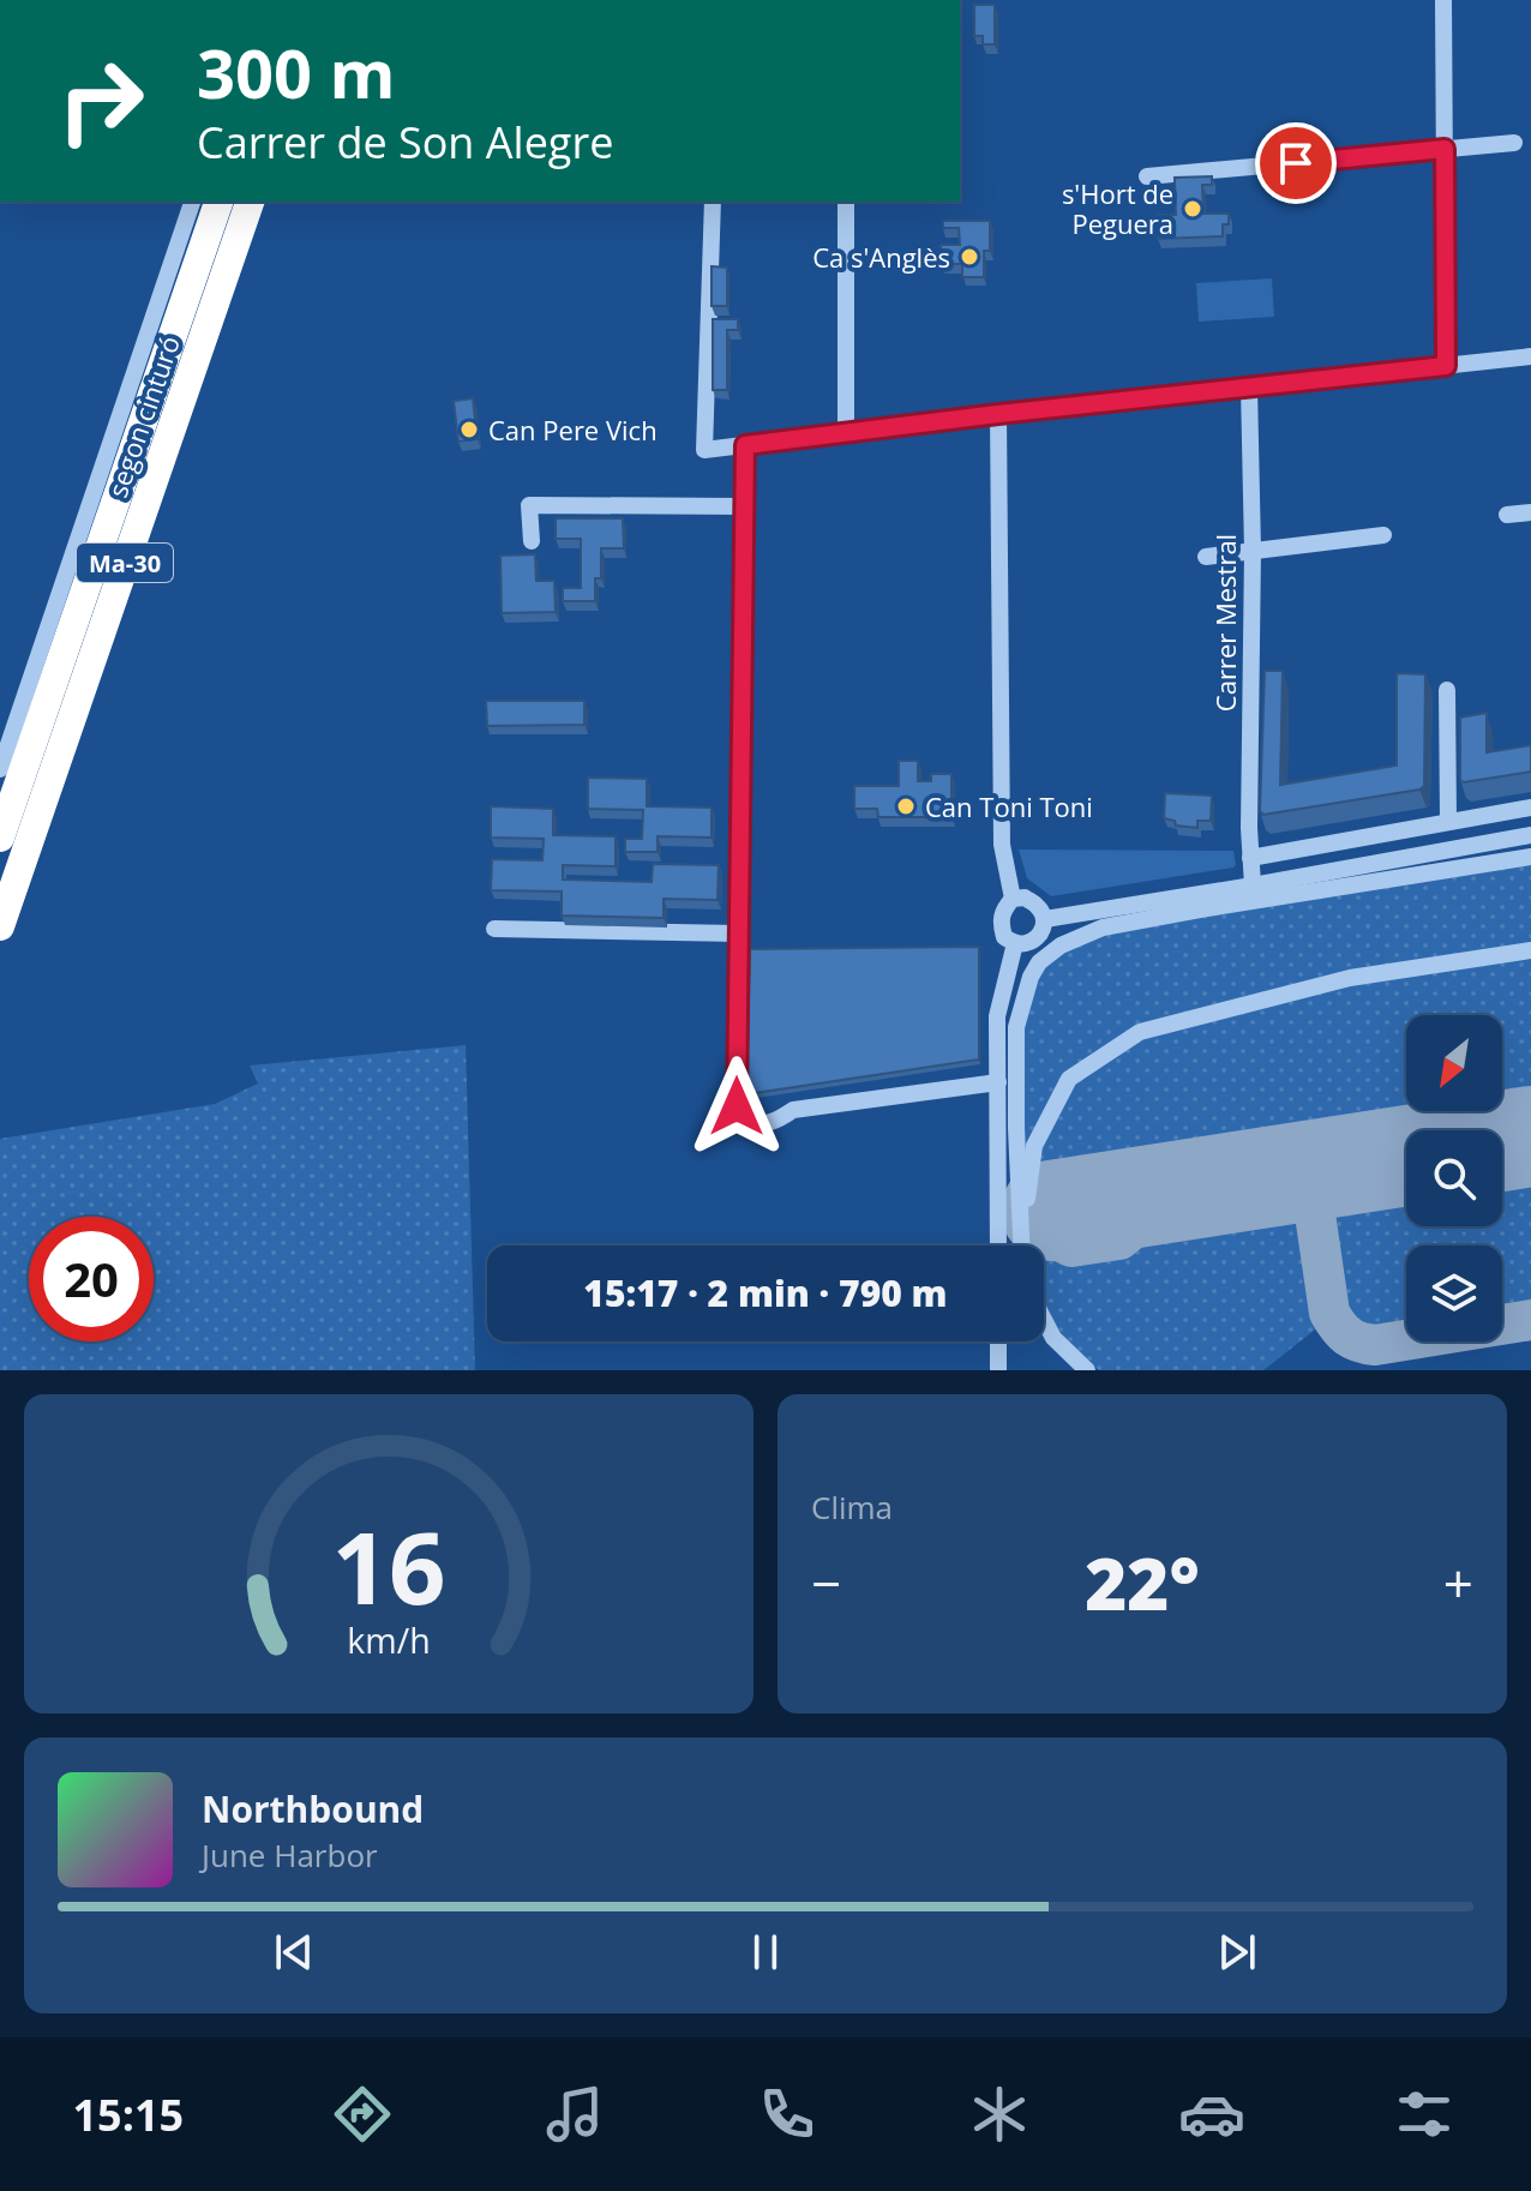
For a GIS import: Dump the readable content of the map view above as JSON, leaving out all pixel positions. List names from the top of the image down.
{
  "streets": {
    "highway": ["segon cinturó", "Ma-30"],
    "street": ["Carrer Mestral"]
  },
  "places": [
    "s'Hort de Peguera",
    "Ca s'Anglès",
    "Can Pere Vich",
    "Can Toni Toni"
  ],
  "north": "bottom left",
  "page": {
    "turn": ["300 m", "Carrer de Son Alegre"],
    "limit": "20",
    "trip": "15:17 · 2 min · 790 m",
    "tile": "Clima",
    "heat": ["−", "22°", "+"],
    "song": ["Northbound", "June Harbor"],
    "tabs": "15:15",
    "gauge": ["16", "km/h"]
  }
}
